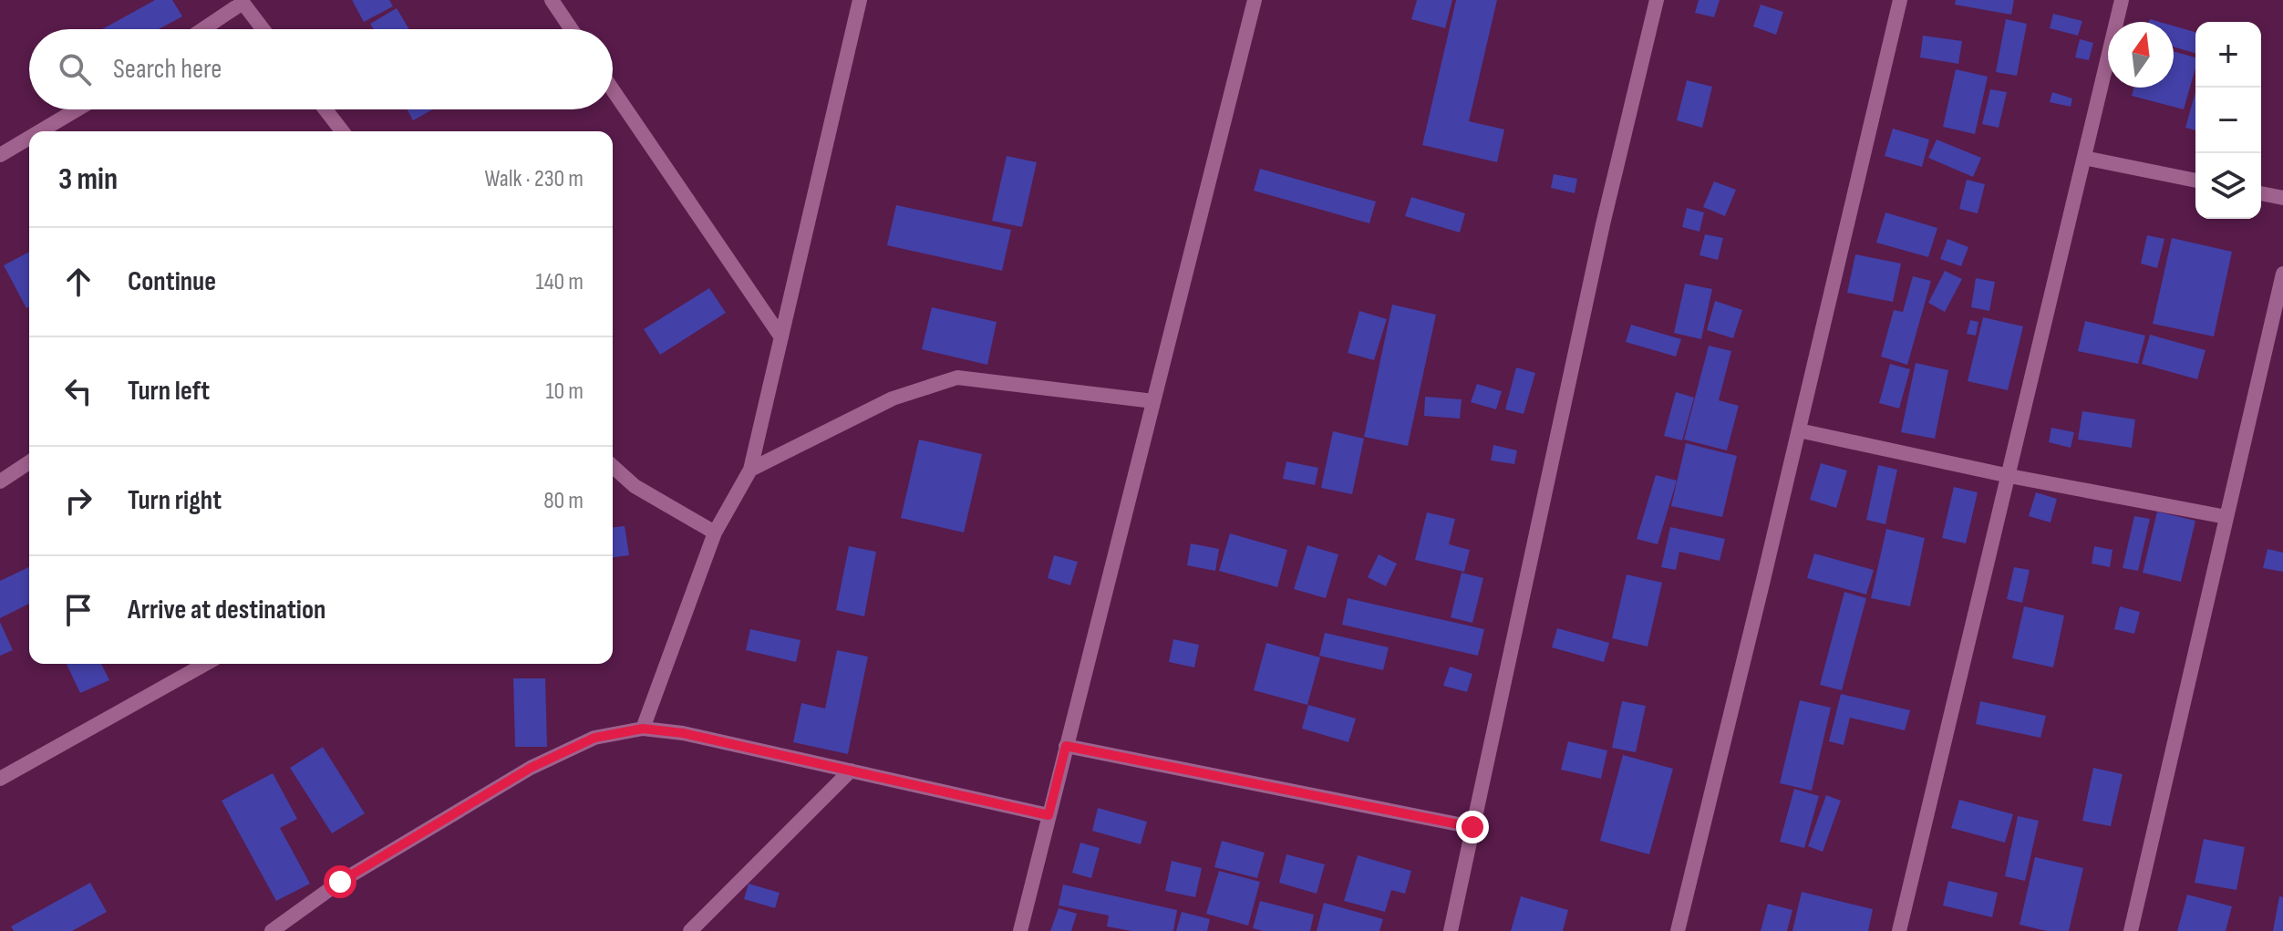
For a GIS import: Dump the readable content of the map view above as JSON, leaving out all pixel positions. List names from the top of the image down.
{
  "north": "top",
  "page": {
    "map_buttons": ["+", "−"],
    "search": "Search here",
    "heading": ["3 min", "Walk · 230 m"],
    "list": [
      ["Continue", "140 m"],
      ["Turn left", "10 m"],
      ["Turn right", "80 m"],
      "Arrive at destination"
    ]
  }
}
